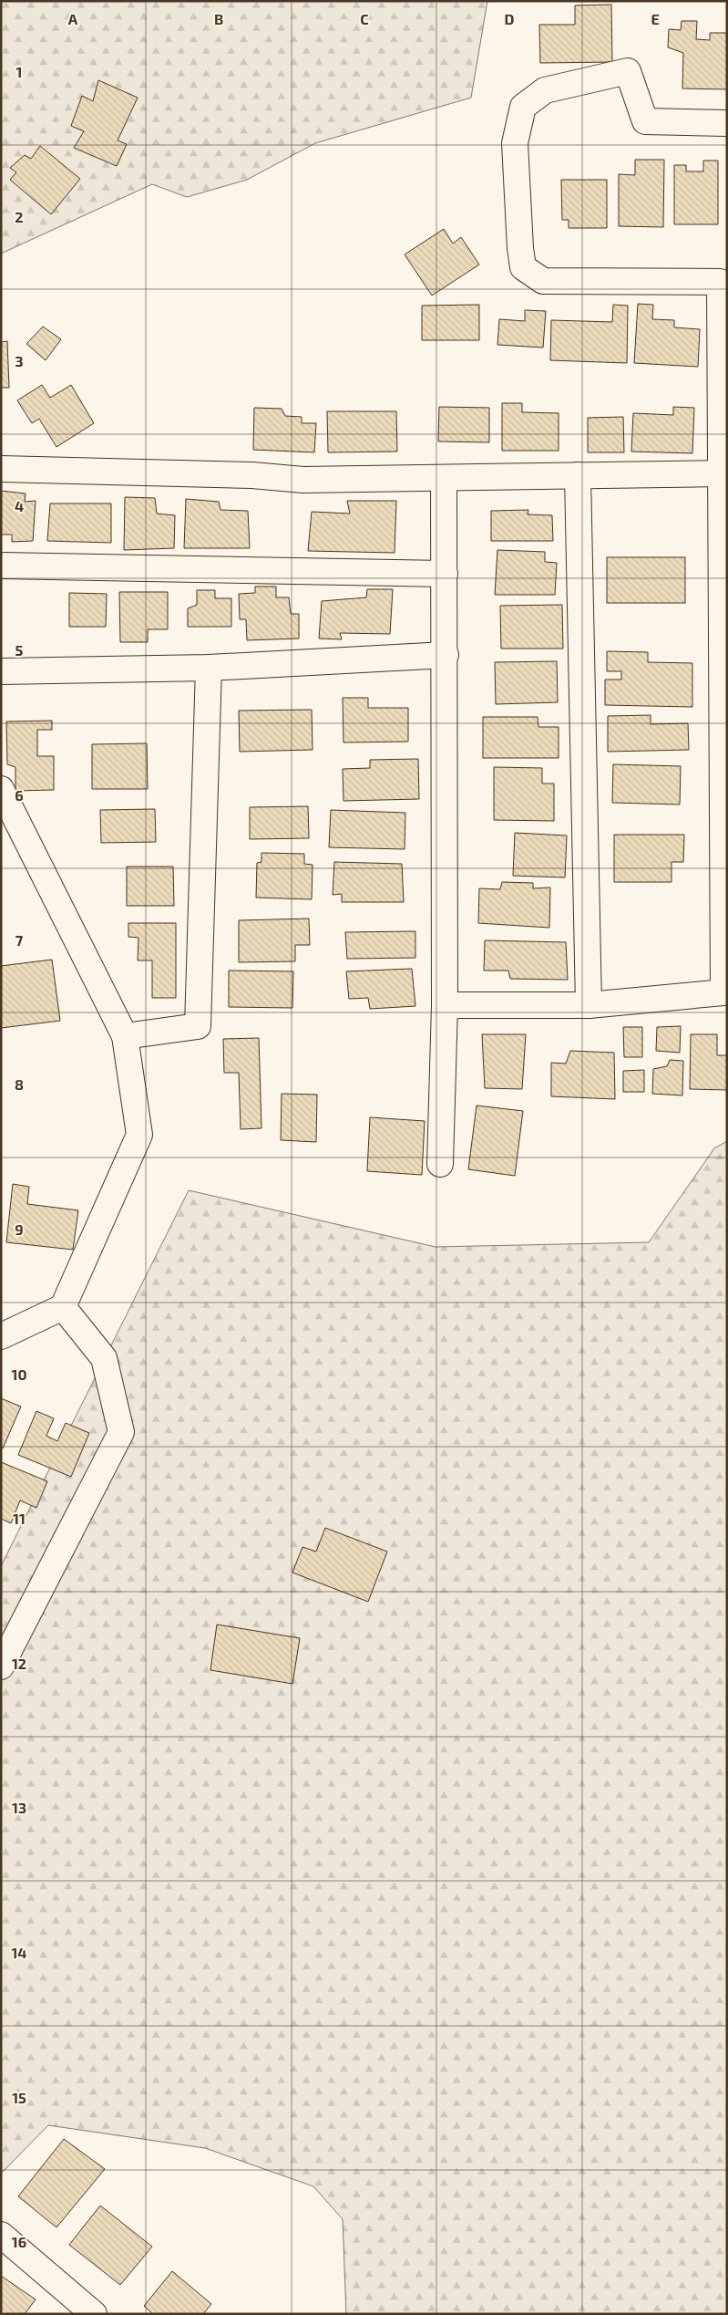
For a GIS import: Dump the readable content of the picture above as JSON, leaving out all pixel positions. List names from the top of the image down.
{
  "grid": {
    "columns": [
      "A",
      "B",
      "C",
      "D",
      "E"
    ],
    "rows": [
      "1",
      "2",
      "3",
      "4",
      "5",
      "6",
      "7",
      "8",
      "9",
      "10",
      "11",
      "12",
      "13",
      "14",
      "15",
      "16"
    ]
  }
}
